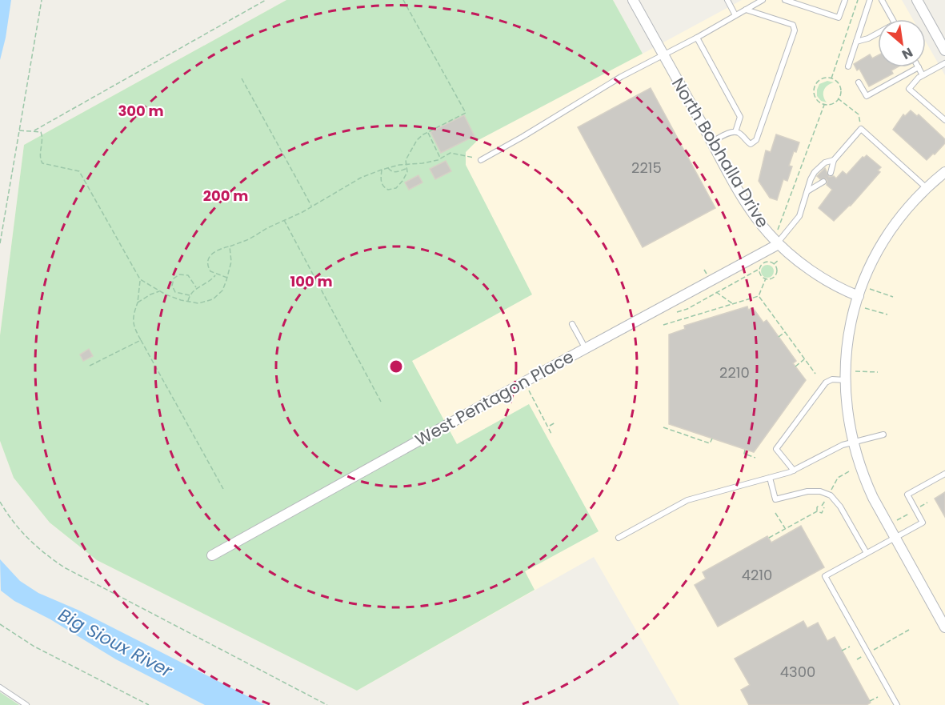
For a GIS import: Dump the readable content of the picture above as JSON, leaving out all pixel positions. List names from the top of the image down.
{
  "streets": {
    "street": ["North Bobhalla Drive", "West Pentagon Place"]
  },
  "crossings": [
    ["North Bobhalla Drive", "West Pentagon Place"]
  ],
  "water": ["Big Sioux River"],
  "house_numbers": [
    "2215",
    "2210",
    "4210",
    "4300"
  ],
  "north": "bottom right",
  "rings": ["300 m", "200 m", "100 m"]
}
